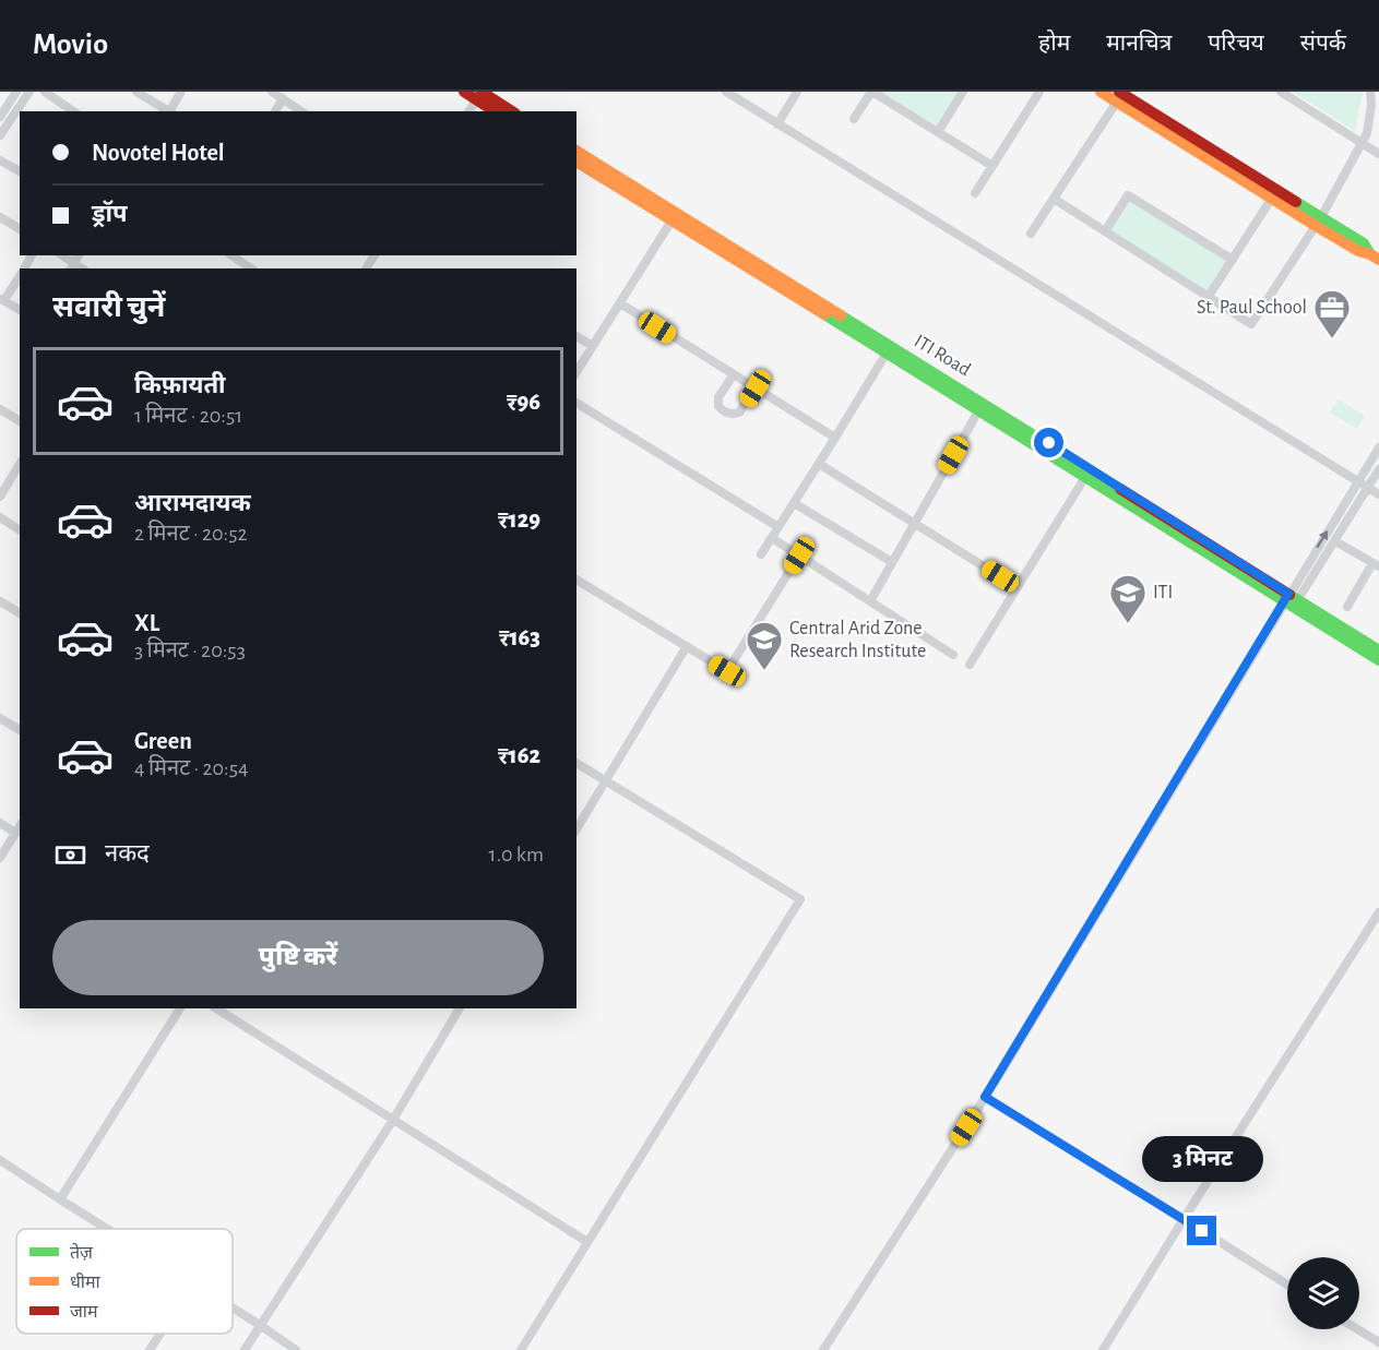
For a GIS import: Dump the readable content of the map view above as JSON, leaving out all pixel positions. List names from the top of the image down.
{
  "streets": {
    "street": ["ITI Road"]
  },
  "places": {
    "office": ["St. Paul School"],
    "school or university": ["ITI", "Central Arid Zone Research Institute"]
  },
  "legend": ["तेज़", "धीमा", "जाम"],
  "page": {
    "header": "Movio",
    "nav": [
      "होम",
      "मानचित्र",
      "परिचय",
      "संपर्क"
    ],
    "banner": ["Novotel Hotel", "ड्रॉप"],
    "heading": "सवारी चुनें",
    "list": [
      {
        "name": "किफ़ायती",
        "note": "1 मिनट · 20:51",
        "value": "₹96"
      },
      {
        "name": "आरामदायक",
        "note": "2 मिनट · 20:52",
        "value": "₹129"
      },
      {
        "name": "XL",
        "note": "3 मिनट · 20:53",
        "value": "₹163"
      },
      {
        "name": "Green",
        "note": "4 मिनट · 20:54",
        "value": "₹162"
      }
    ],
    "pay": ["नकद", "1.0 km"],
    "buttons": "पुष्टि करें",
    "bubble": "3 मिनट"
  }
}
